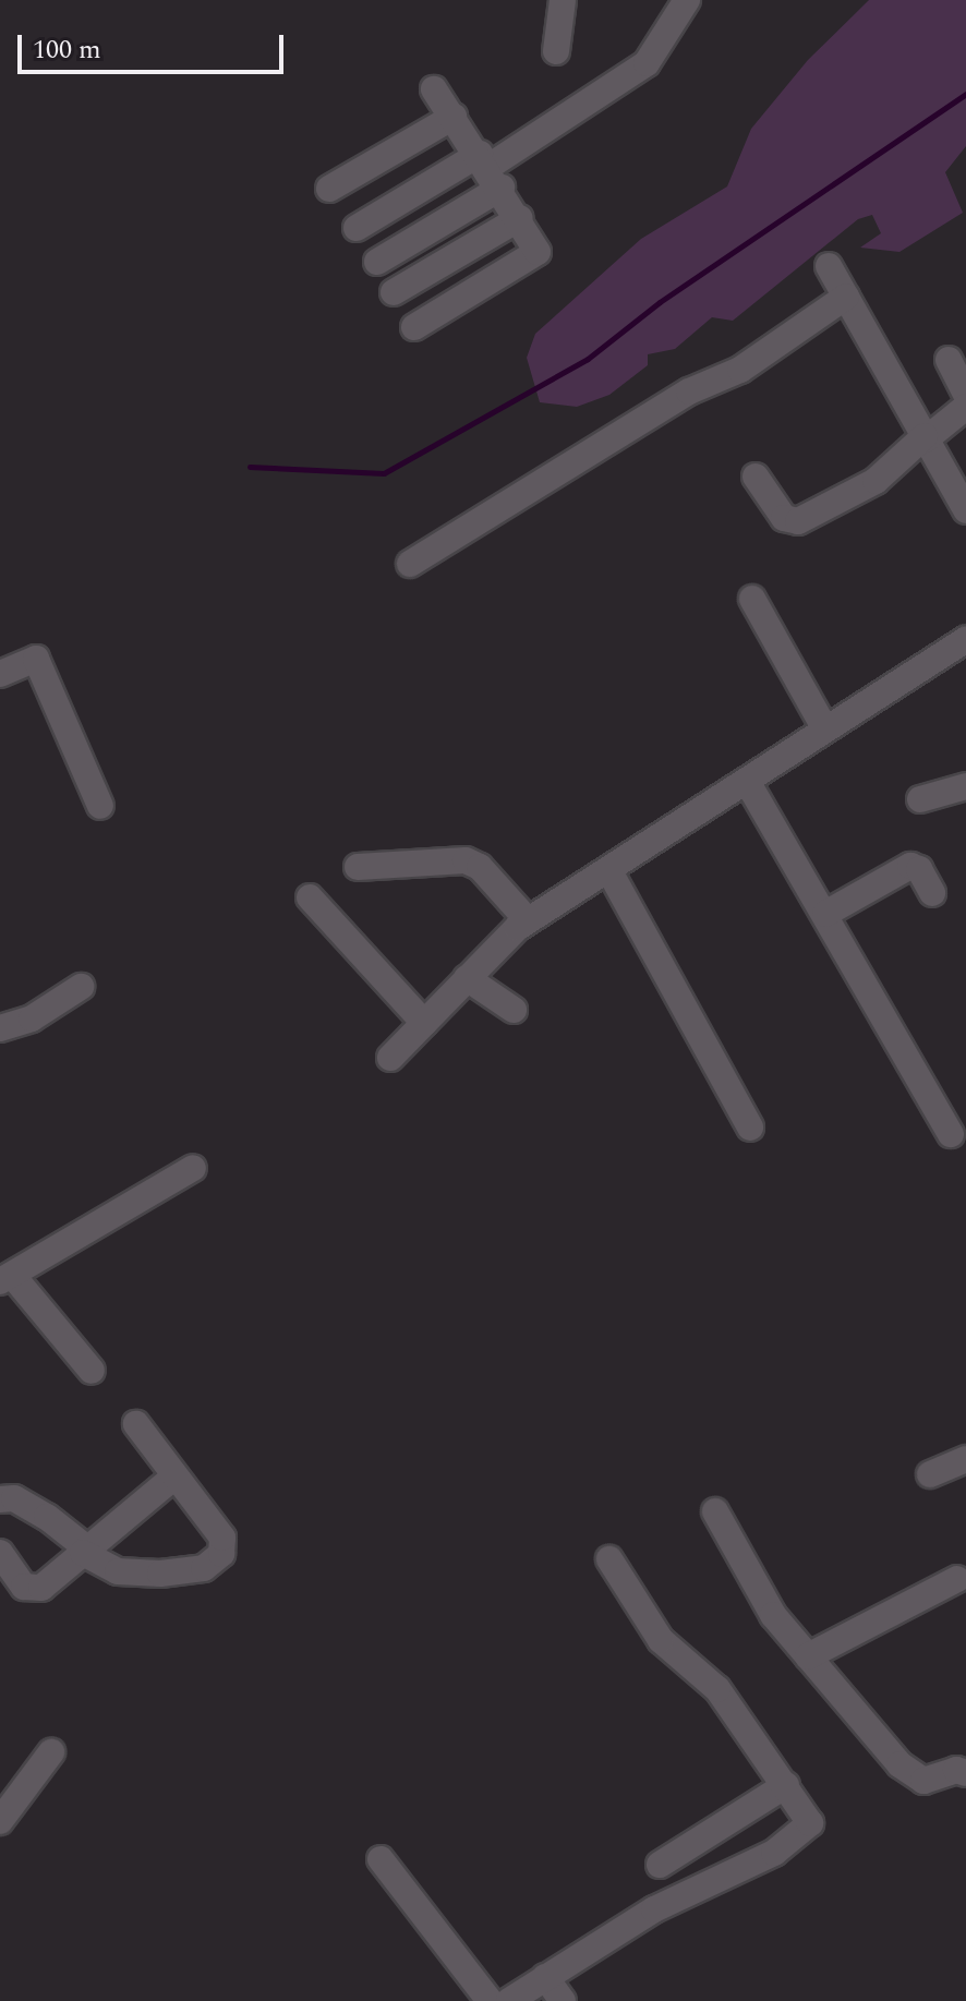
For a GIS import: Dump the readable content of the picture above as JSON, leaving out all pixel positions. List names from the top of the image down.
{
  "scale_bar": "100 m"
}
